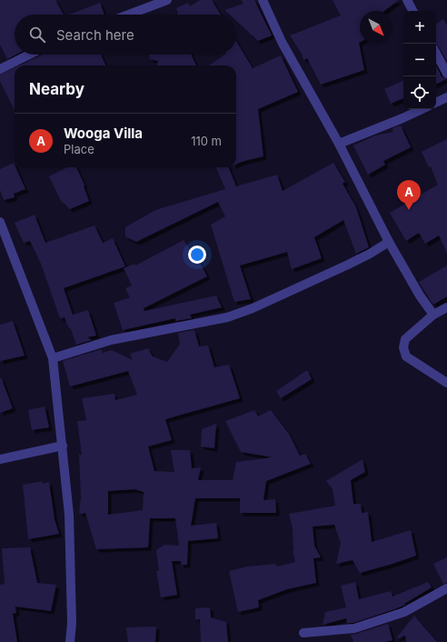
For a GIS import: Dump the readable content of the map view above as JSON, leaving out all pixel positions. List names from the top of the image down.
{
  "north": "bottom right",
  "page": {
    "map_buttons": ["+", "−"],
    "search": "Search here",
    "heading": "Nearby",
    "list": [
      {
        "mark": "A",
        "name": "Wooga Villa",
        "note": "Place",
        "value": "110 m"
      }
    ],
    "pins": "A"
  }
}
